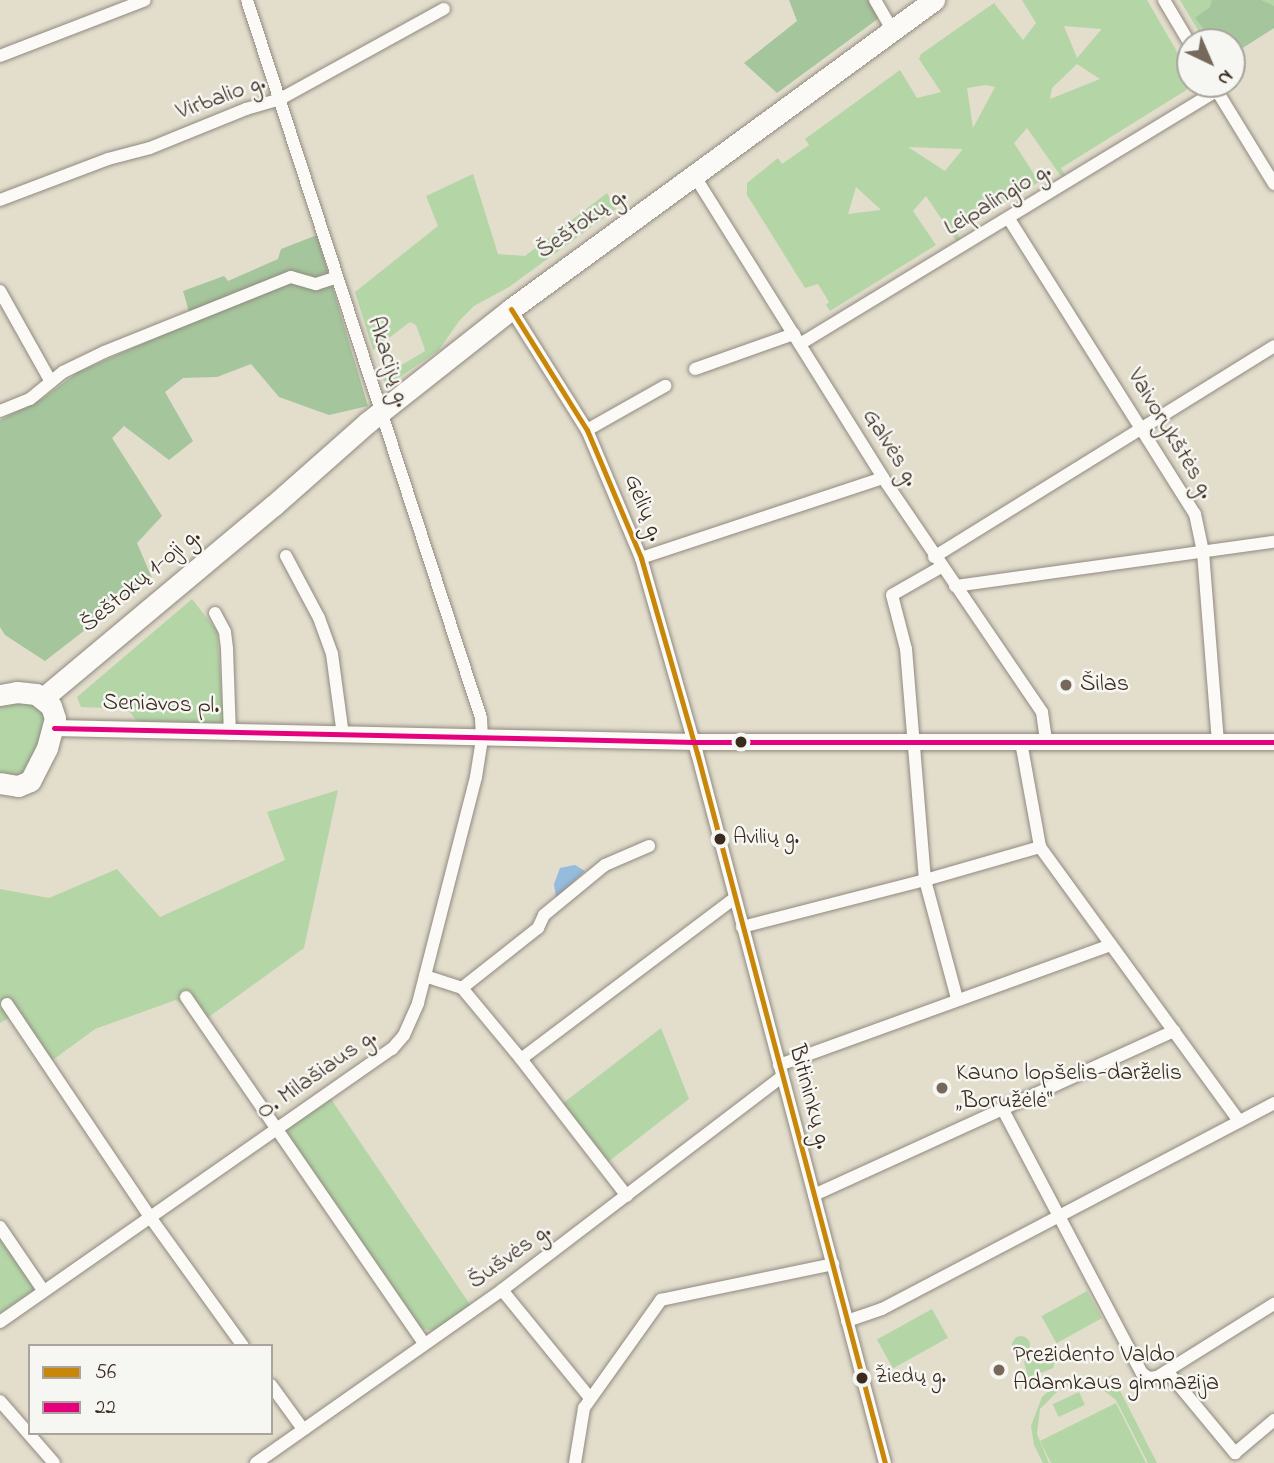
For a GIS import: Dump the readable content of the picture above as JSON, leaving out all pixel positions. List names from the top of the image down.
{
  "streets": {
    "main road": ["Šeštokų g.", "Šeštokų 1-oji g."],
    "street": [
      "Virbalio g.",
      "Leipalingio g.",
      "Akacijų g.",
      "Vaivorykštės g.",
      "Galvės g.",
      "Gėlių g.",
      "Seniavos pl.",
      "O. Milašiaus g.",
      "Bitininkų g.",
      "Šušvės g."
    ]
  },
  "crossings": [
    ["Virbalio g.", "Akacijų g."],
    ["Leipalingio g.", "Vaivorykštės g."],
    ["Leipalingio g.", "Galvės g."],
    ["Šeštokų g.", "Akacijų g."],
    ["Šeštokų g.", "Galvės g."],
    ["Šeštokų g.", "Gėlių g."],
    ["Šeštokų g.", "Šeštokų 1-oji g."],
    ["Akacijų g.", "Seniavos pl."],
    ["Akacijų g.", "O. Milašiaus g."],
    ["Vaivorykštės g.", "Seniavos pl."],
    ["Galvės g.", "Seniavos pl."],
    ["Gėlių g.", "Seniavos pl."],
    ["Gėlių g.", "Bitininkų g."],
    ["Seniavos pl.", "O. Milašiaus g."],
    ["Seniavos pl.", "Bitininkų g."],
    ["Bitininkų g.", "Šušvės g."]
  ],
  "places": [
    "Šilas",
    "Avilių g.",
    "Kauno lopšelis-darželis „Boružėlė“",
    "Prezidento Valdo Adamkaus gimnazija",
    "Žiedų g."
  ],
  "lines": ["transit line 56", "transit line 22"],
  "legend": ["56", "22"],
  "north": "bottom right"
}
